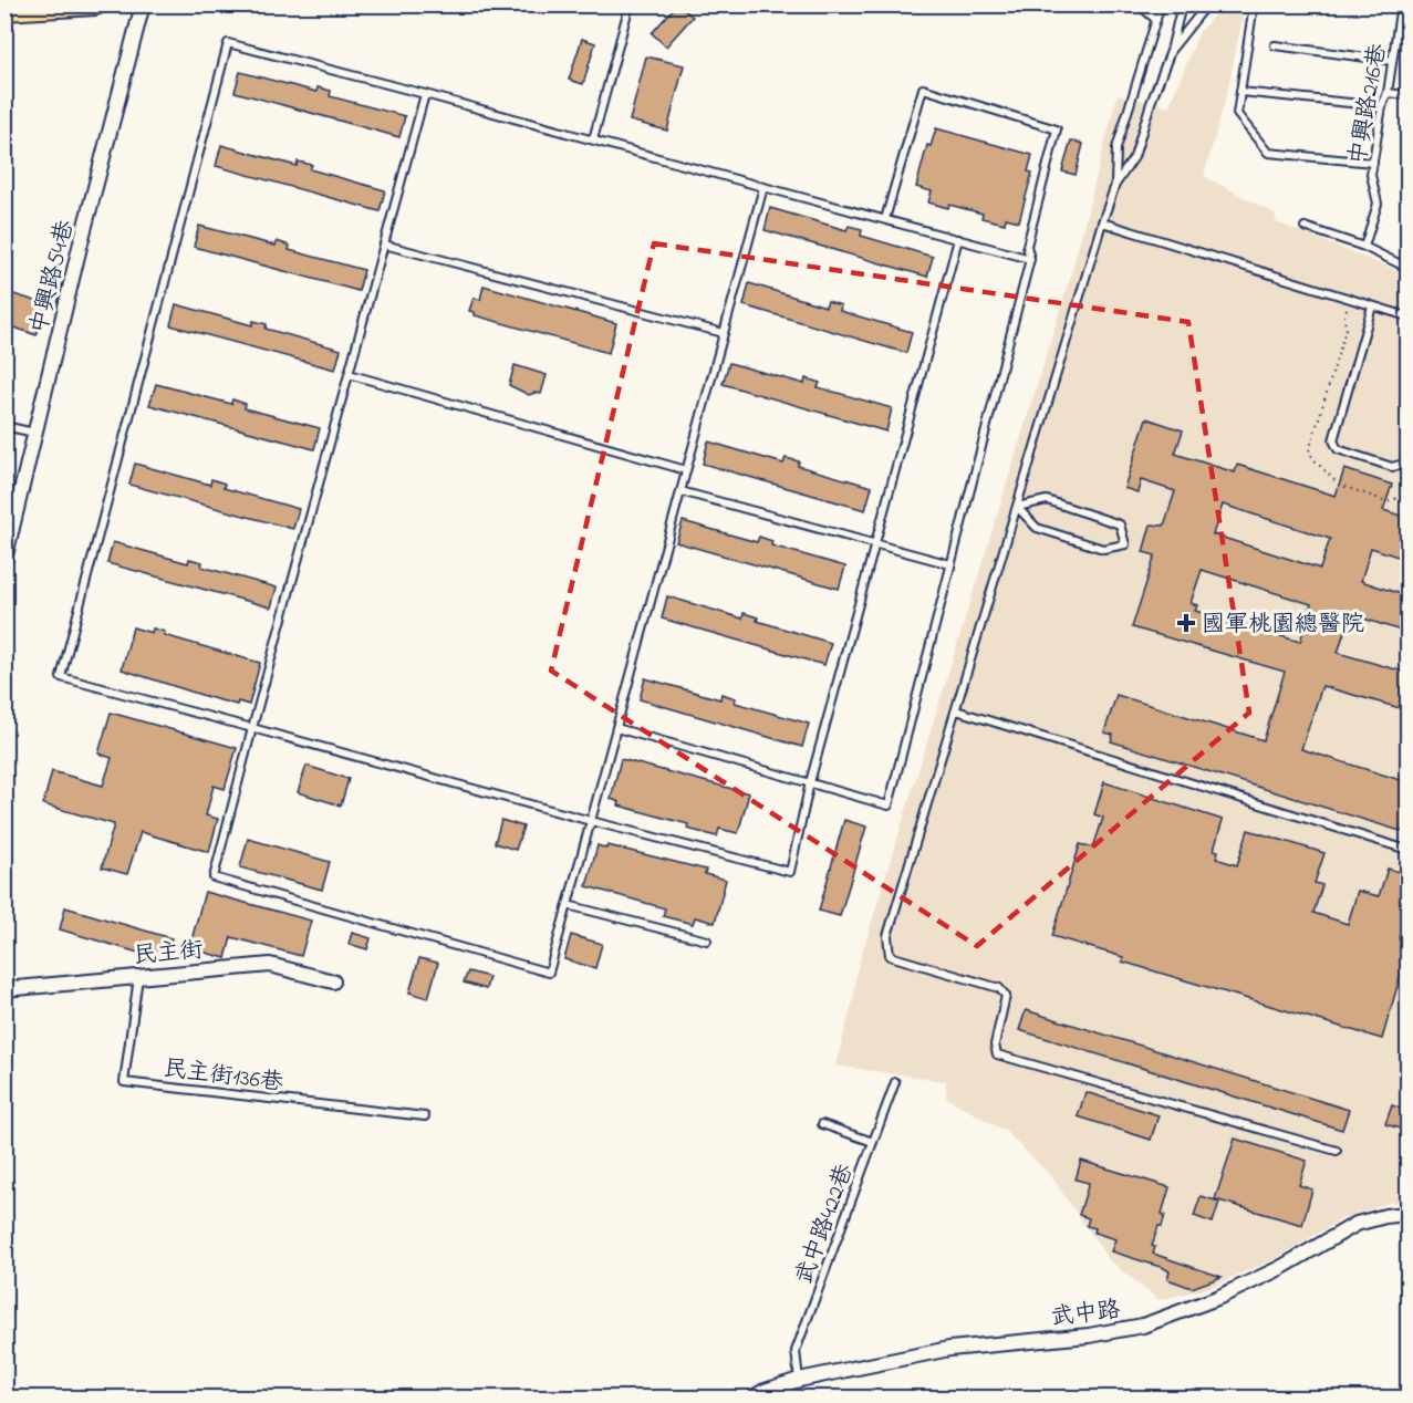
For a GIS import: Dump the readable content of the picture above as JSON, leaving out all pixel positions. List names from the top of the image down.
{
  "streets": {
    "street": ["中興路54巷", "民主街", "武中路"],
    "lane": ["中興路216巷", "民主街136巷", "武中路422巷"]
  },
  "crossings": [
    ["民主街", "民主街136巷"],
    ["武中路422巷", "武中路"]
  ],
  "places": {
    "health": ["國軍桃園總醫院"]
  }
}
